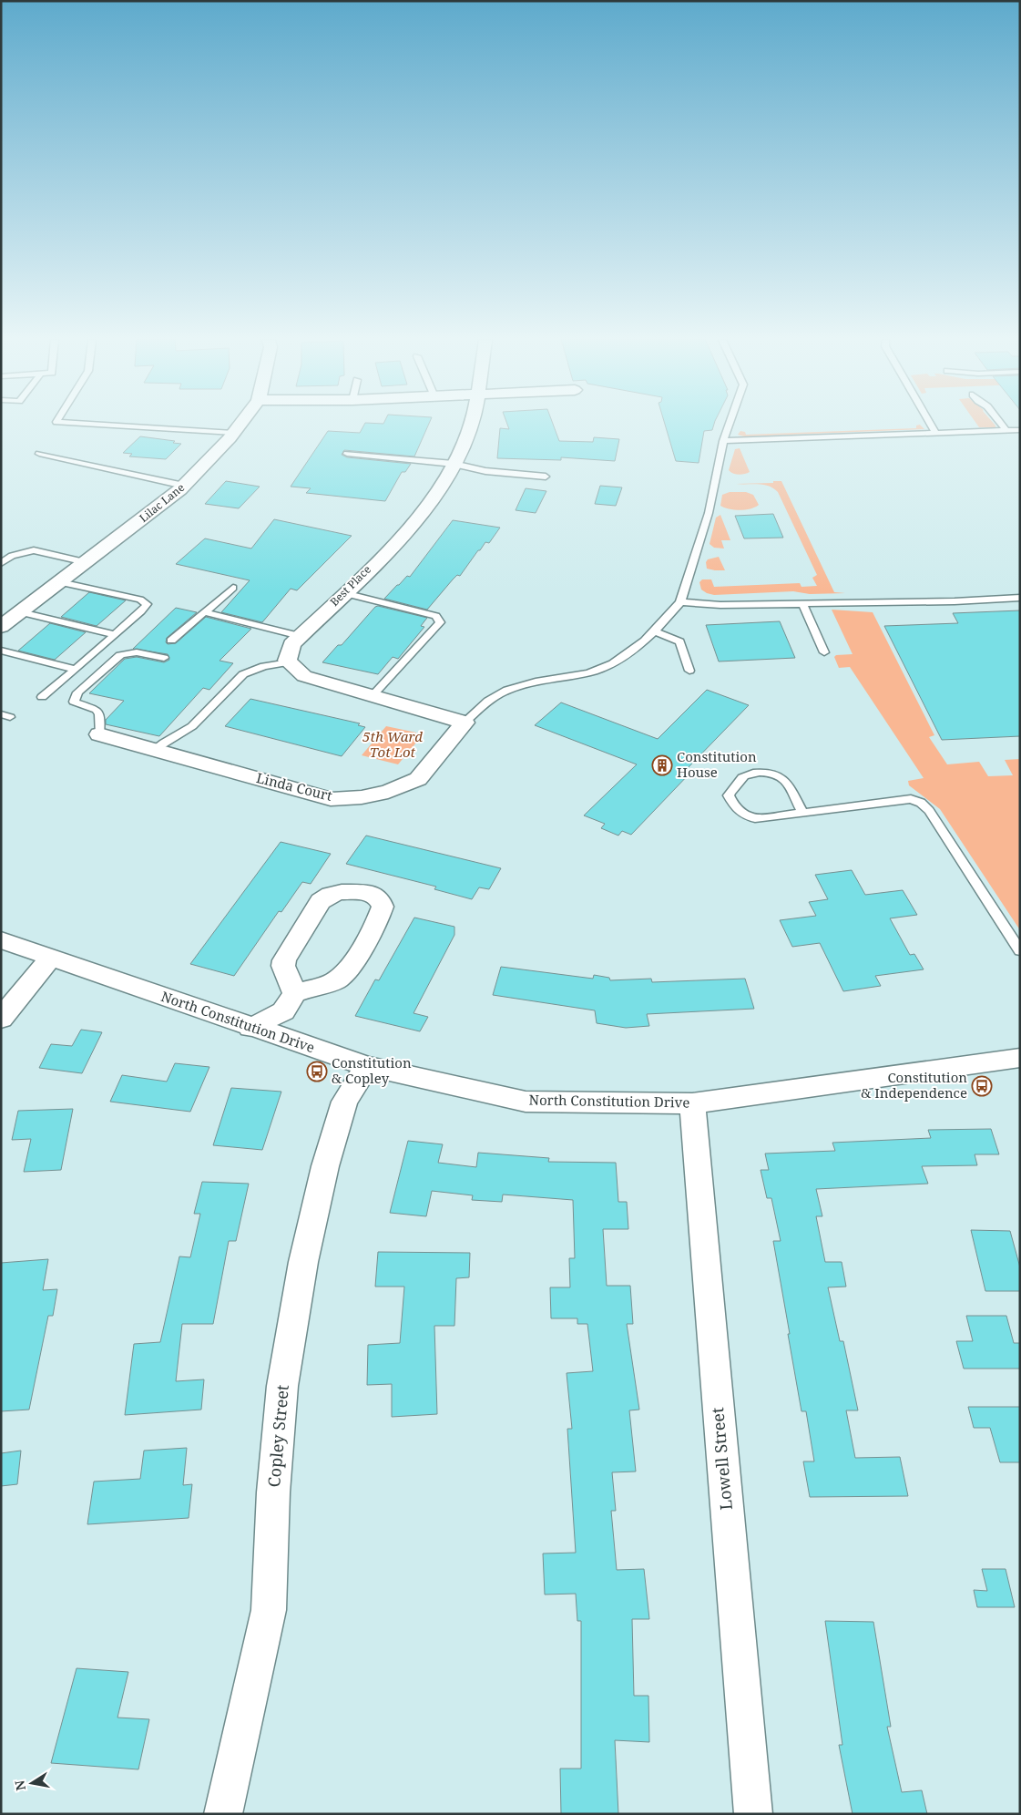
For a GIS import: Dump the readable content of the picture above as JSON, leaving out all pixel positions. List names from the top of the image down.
{
  "streets": {
    "street": [
      "Lilac Lane",
      "Best Place",
      "Linda Court",
      "North Constitution Drive",
      "Copley Street",
      "Lowell Street"
    ]
  },
  "crossings": [
    ["North Constitution Drive", "Copley Street"],
    ["North Constitution Drive", "Lowell Street"]
  ],
  "parks": ["5th Ward Tot Lot"],
  "places": {
    "building": ["Constitution House"],
    "bus stop": ["Constitution & Copley", "Constitution & Independence"]
  },
  "north": "left"
}
